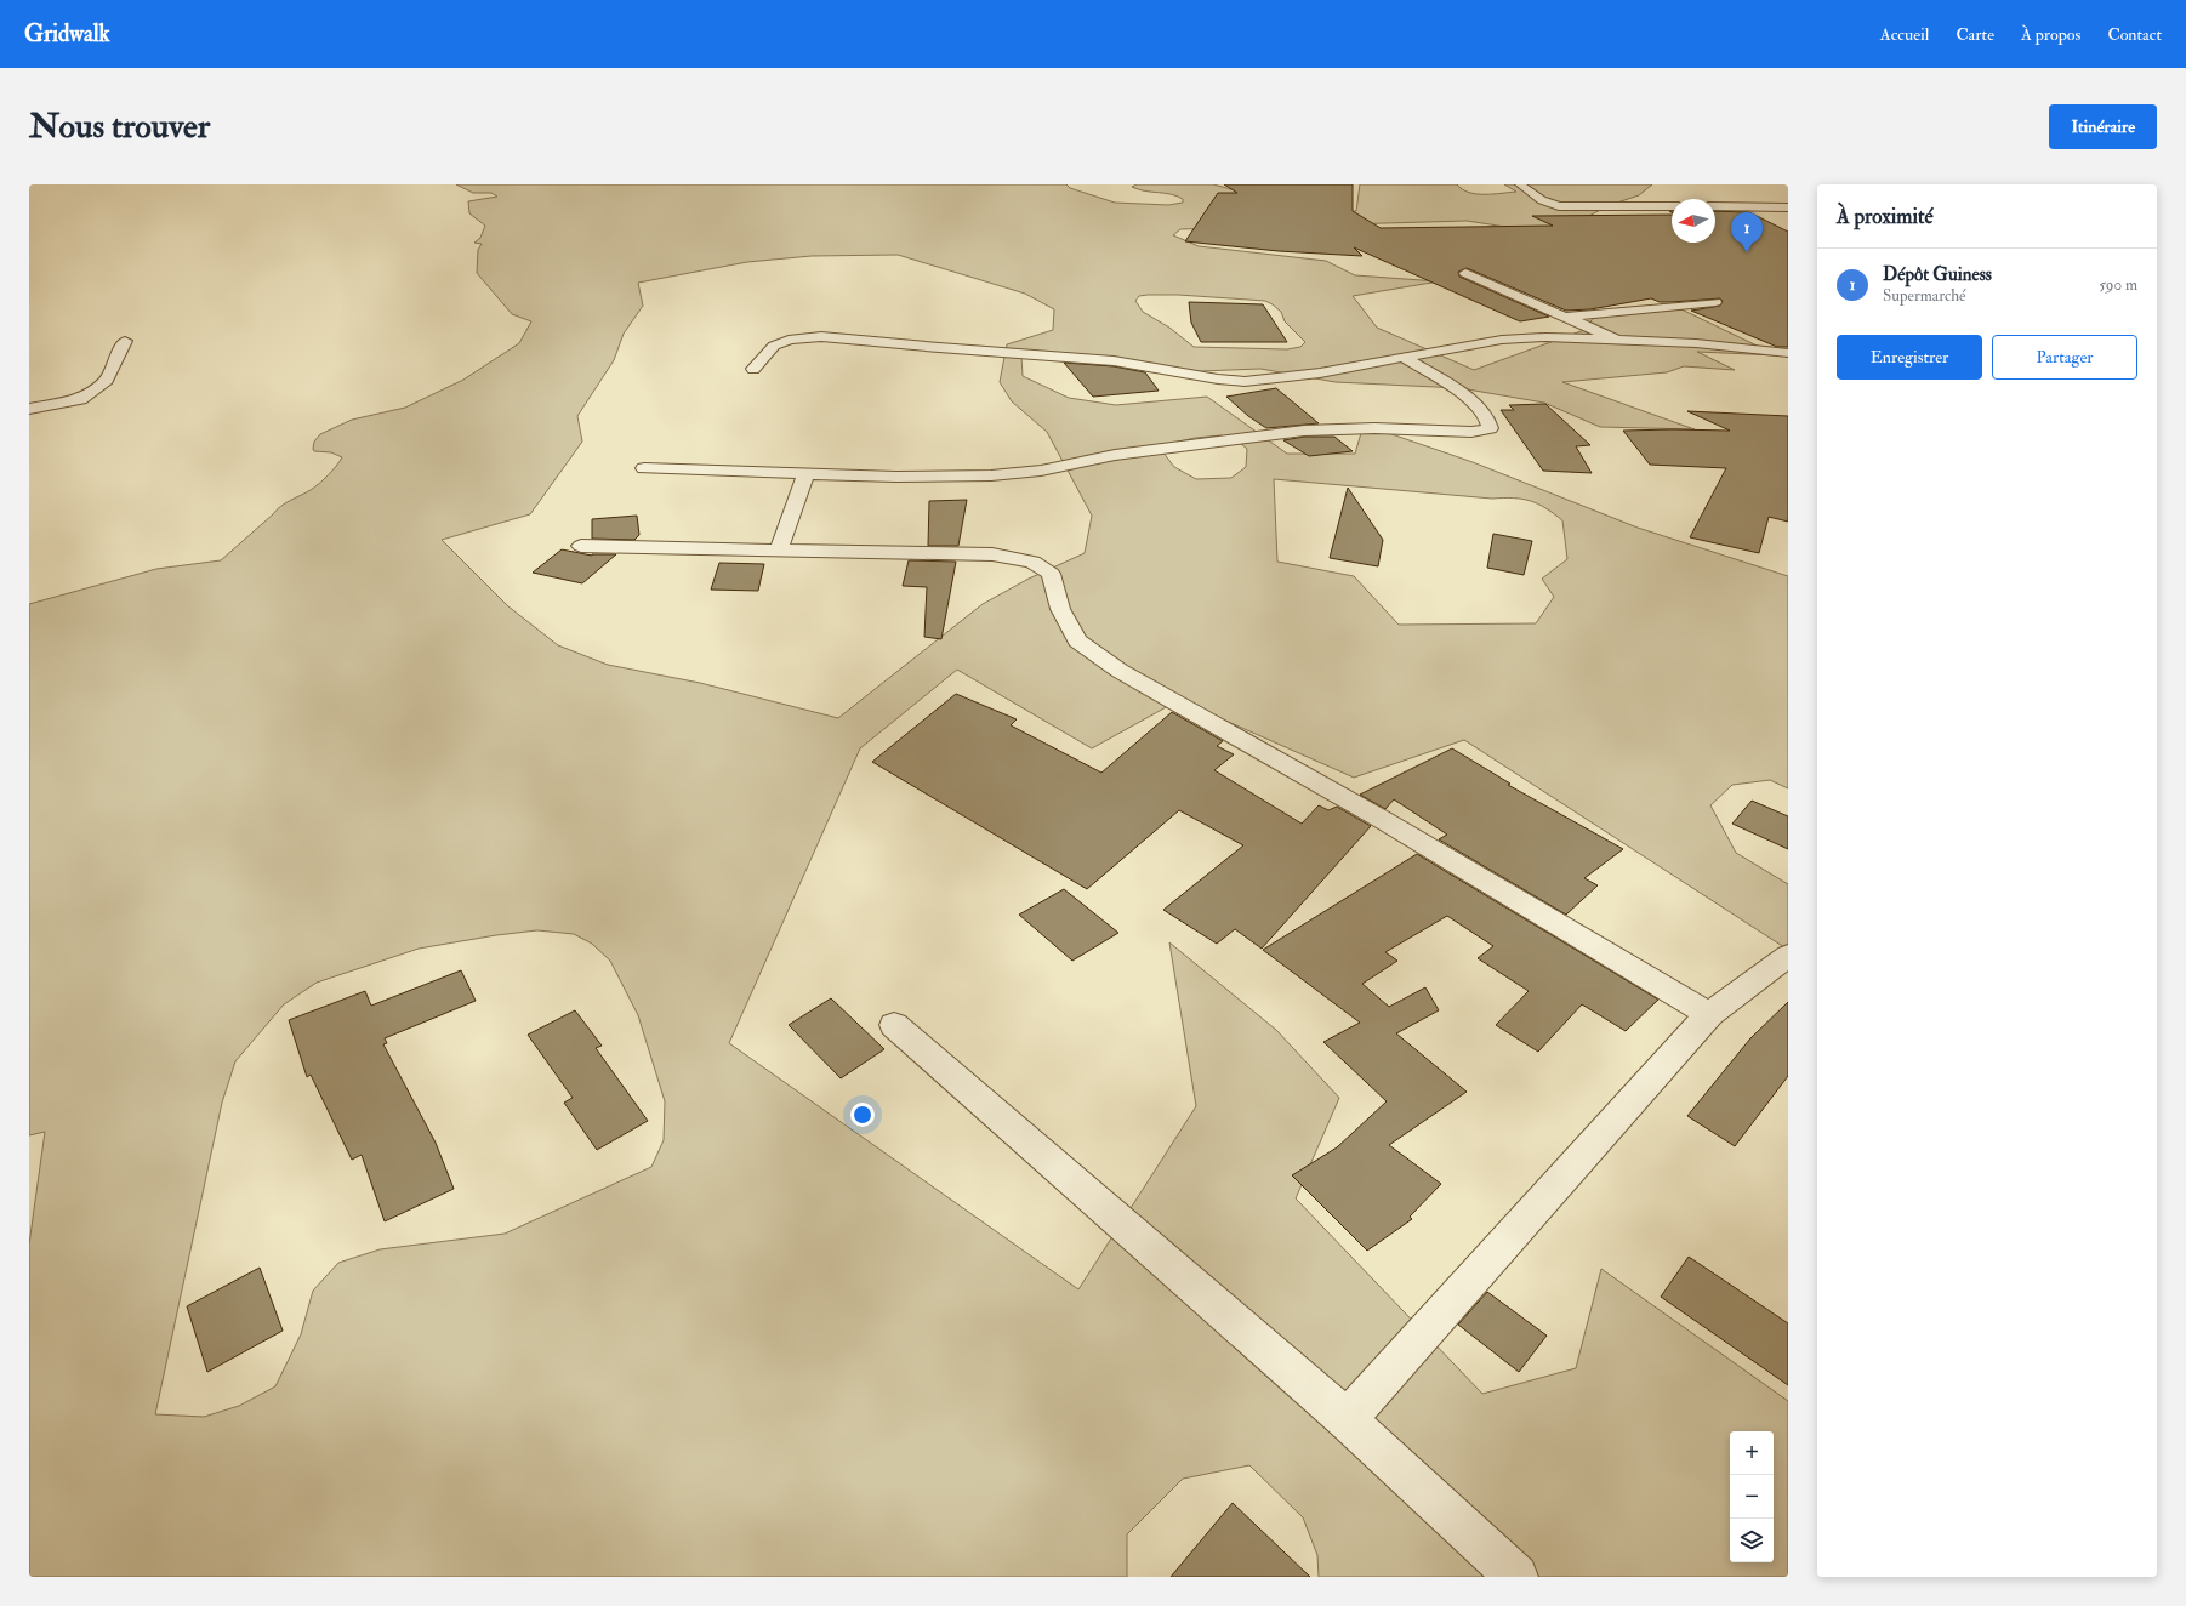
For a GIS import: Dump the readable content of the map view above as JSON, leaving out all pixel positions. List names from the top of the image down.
{
  "north": "left",
  "page": {
    "header": "Gridwalk",
    "nav": [
      "Accueil",
      "Carte",
      "À propos",
      "Contact"
    ],
    "buttons": [
      "Itinéraire",
      ["Enregistrer", "Partager"]
    ],
    "title": "Nous trouver",
    "heading": "À proximité",
    "pins": "1",
    "list": [
      {
        "mark": "1",
        "name": "Dépôt Guiness",
        "note": "Supermarché",
        "value": "590 m"
      }
    ],
    "map_buttons": ["+", "−"]
  }
}
